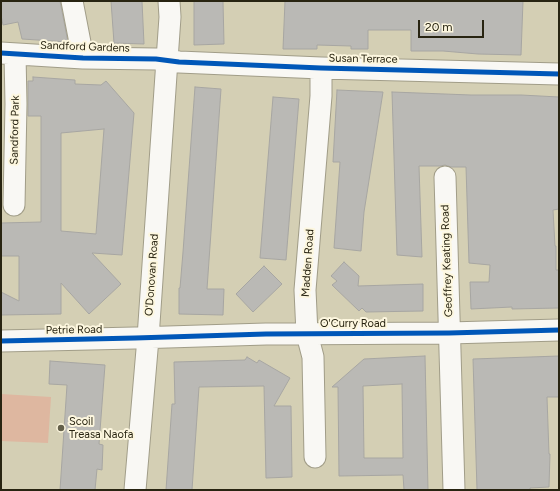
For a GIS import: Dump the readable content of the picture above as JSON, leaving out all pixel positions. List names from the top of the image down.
{
  "streets": {
    "street": [
      "Sandford Gardens",
      "Susan Terrace",
      "Sandford Park",
      "Geoffrey Keating Road",
      "Madden Road",
      "O'Donovan Road",
      "O'Curry Road",
      "Petrie Road"
    ]
  },
  "crossings": [
    ["Sandford Gardens", "Susan Terrace"],
    ["Sandford Gardens", "Sandford Park"],
    ["Sandford Gardens", "O'Donovan Road"],
    ["Susan Terrace", "Madden Road"],
    ["Susan Terrace", "O'Donovan Road"],
    ["Geoffrey Keating Road", "O'Curry Road"],
    ["Madden Road", "O'Curry Road"],
    ["O'Donovan Road", "O'Curry Road"],
    ["O'Donovan Road", "Petrie Road"],
    ["O'Curry Road", "Petrie Road"]
  ],
  "places": ["Scoil Treasa Naofa"],
  "scale_bar": "20 m"
}
